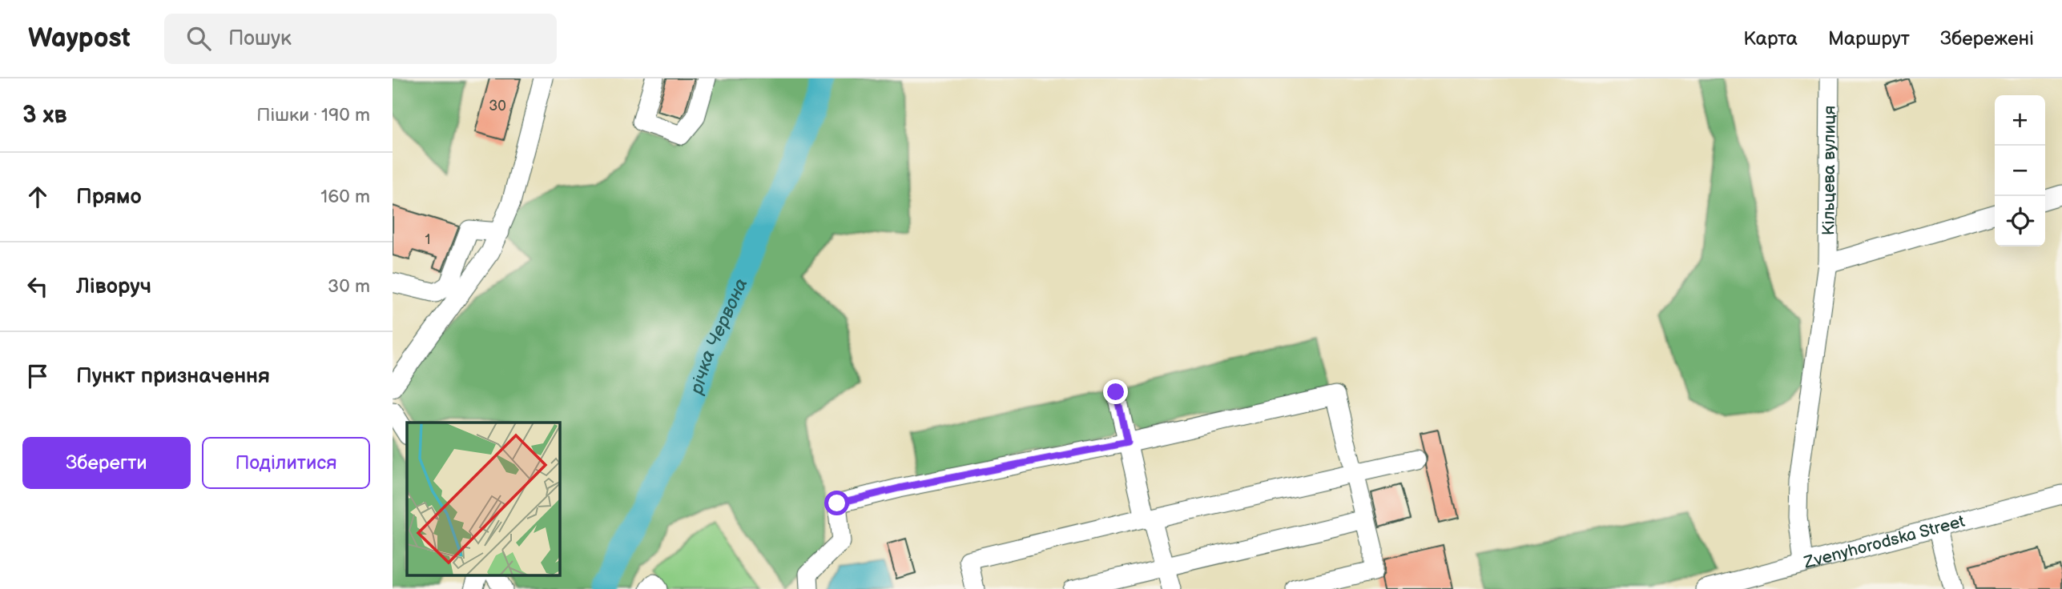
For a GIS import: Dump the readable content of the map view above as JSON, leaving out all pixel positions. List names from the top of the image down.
{
  "streets": {
    "street": ["Кільцева вулиця", "Zvenyhorodska Street"]
  },
  "crossings": [
    ["Кільцева вулиця", "Zvenyhorodska Street"]
  ],
  "water": ["річка Червона"],
  "house_numbers": ["30", "1"],
  "page": {
    "header": "Waypost",
    "search": "Пошук",
    "nav": ["Карта", "Маршрут", "Збережені"],
    "heading": ["3 хв", "Пішки · 190 m"],
    "map_buttons": ["+", "−"],
    "list": [
      ["Прямо", "160 m"],
      ["Ліворуч", "30 m"],
      "Пункт призначення"
    ],
    "buttons": ["Зберегти", "Поділитися"]
  }
}
